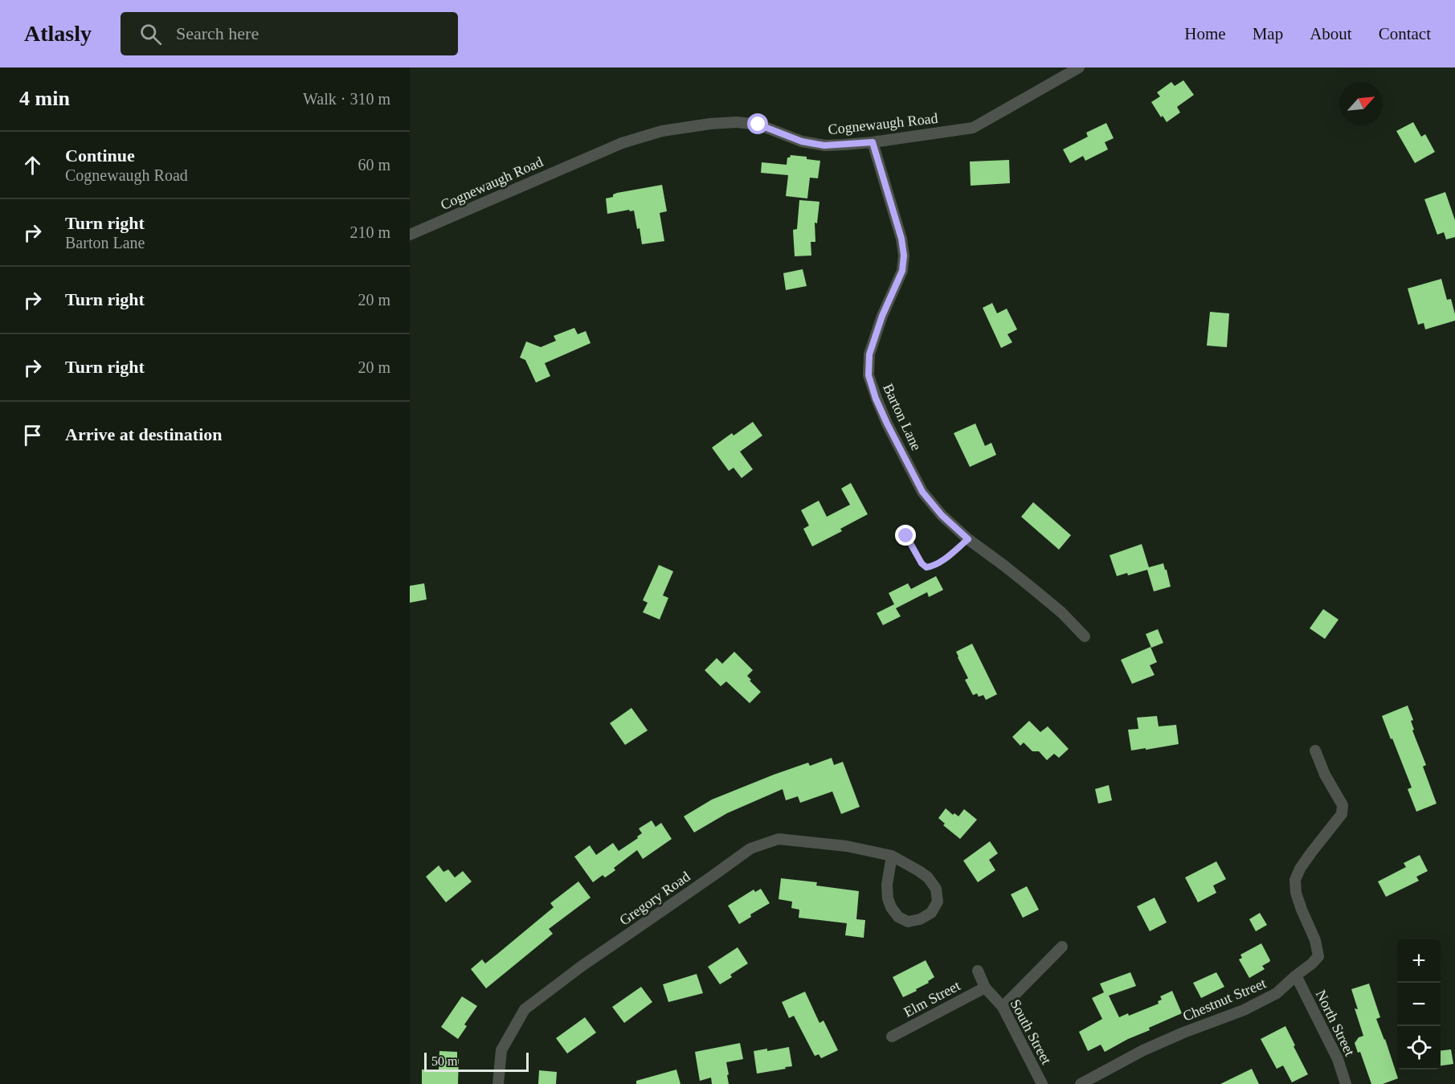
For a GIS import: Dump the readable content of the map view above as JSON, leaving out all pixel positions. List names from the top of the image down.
{
  "streets": {
    "street": [
      "Cognewaugh Road",
      "Barton Lane",
      "Gregory Road",
      "Elm Street",
      "Chestnut Street",
      "North Street",
      "South Street"
    ]
  },
  "crossings": [
    ["Cognewaugh Road", "Barton Lane"],
    ["Elm Street", "South Street"],
    ["Chestnut Street", "North Street"]
  ],
  "scale_bar": "50 m",
  "north": "top right",
  "page": {
    "header": "Atlasly",
    "search": "Search here",
    "nav": [
      "Home",
      "Map",
      "About",
      "Contact"
    ],
    "heading": ["4 min", "Walk · 310 m"],
    "list": [
      ["Continue", "Cognewaugh Road", "60 m"],
      ["Turn right", "Barton Lane", "210 m"],
      ["Turn right", "20 m"],
      ["Turn right", "20 m"],
      "Arrive at destination"
    ],
    "map_buttons": ["+", "−"],
    "scale": "50 m"
  }
}
